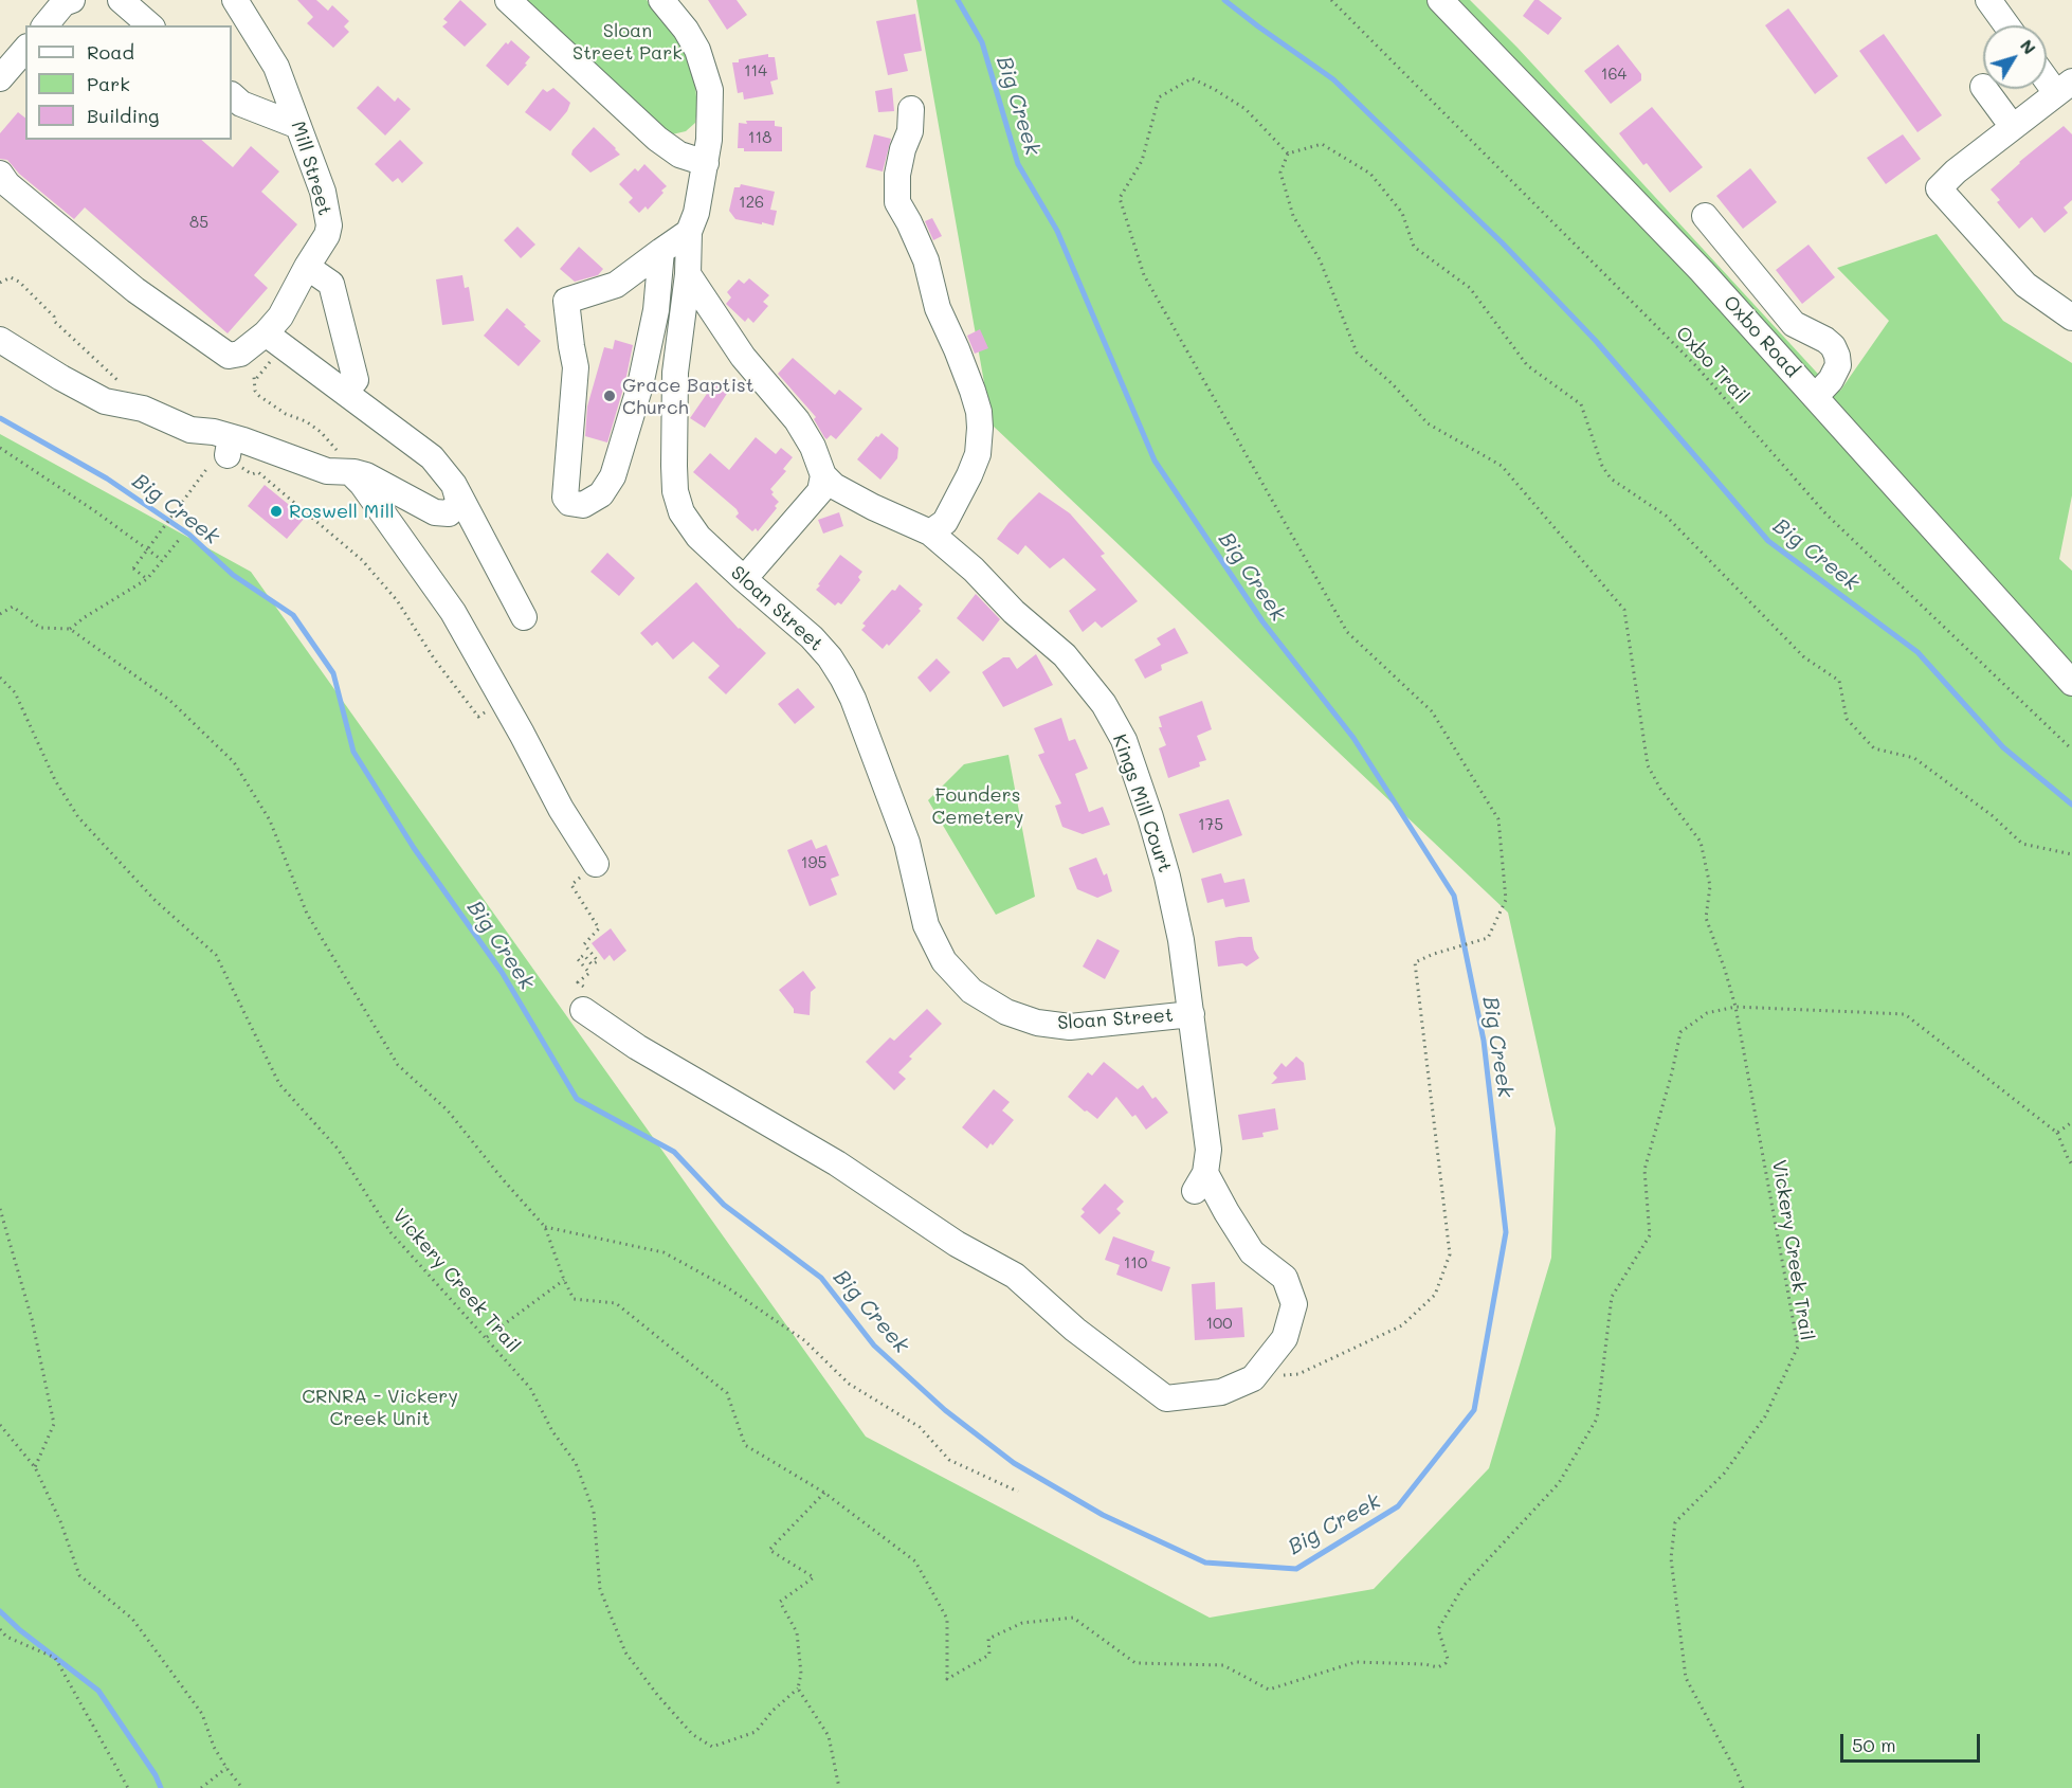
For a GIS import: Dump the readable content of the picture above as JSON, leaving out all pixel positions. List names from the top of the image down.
{
  "streets": {
    "street": [
      "Mill Street",
      "Oxbo Road",
      "Sloan Street",
      "Kings Mill Court"
    ],
    "path": ["Oxbo Trail", "Vickery Creek Trail"]
  },
  "crossings": [
    ["Sloan Street", "Kings Mill Court"]
  ],
  "water": ["Big Creek"],
  "parks": ["Sloan Street Park", "Founders Cemetery", "CRNRA - Vickery Creek Unit"],
  "places": ["Grace Baptist Church", "Roswell Mill"],
  "house_numbers": [
    "114",
    "164",
    "118",
    "126",
    "85",
    "175",
    "195",
    "110",
    "100"
  ],
  "legend": ["Road", "Park", "Building"],
  "scale_bar": "50 m",
  "north": "top right"
}
